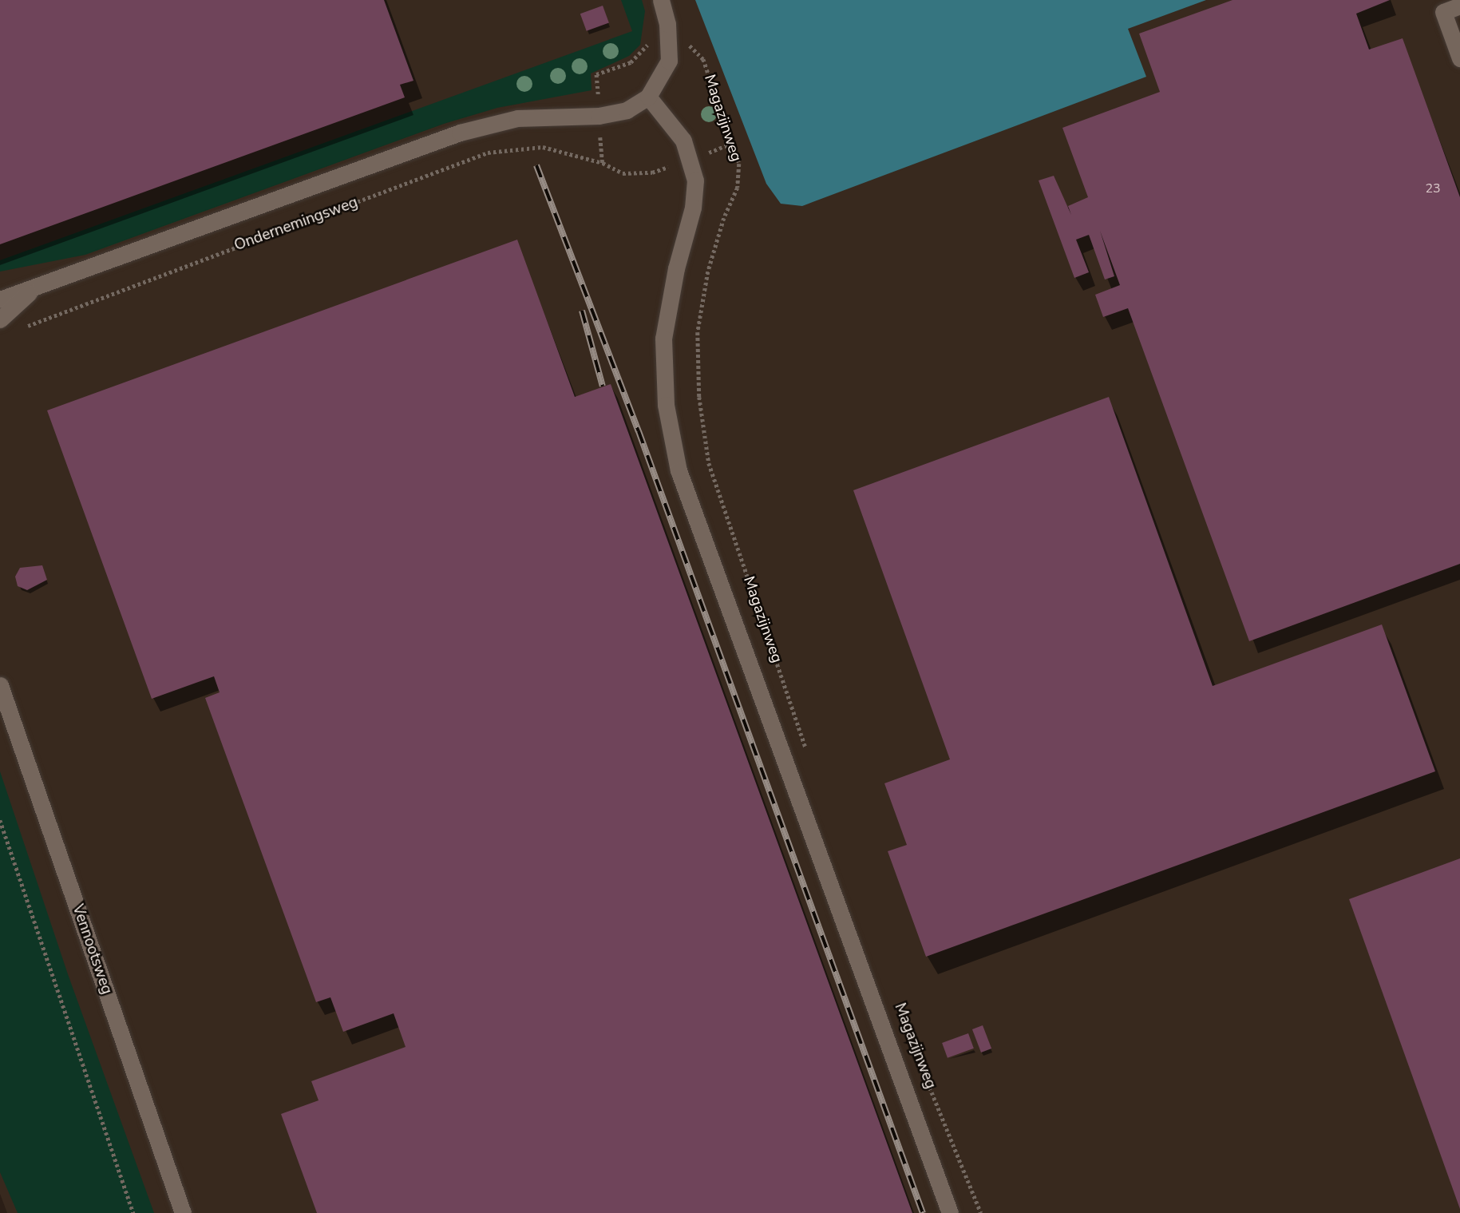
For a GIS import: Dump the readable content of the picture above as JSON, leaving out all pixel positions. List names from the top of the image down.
{
  "streets": {
    "street": ["Magazijnweg", "Ondernemingsweg", "Vennootsweg"]
  },
  "crossings": [
    ["Magazijnweg", "Ondernemingsweg"]
  ],
  "house_numbers": ["23"]
}
